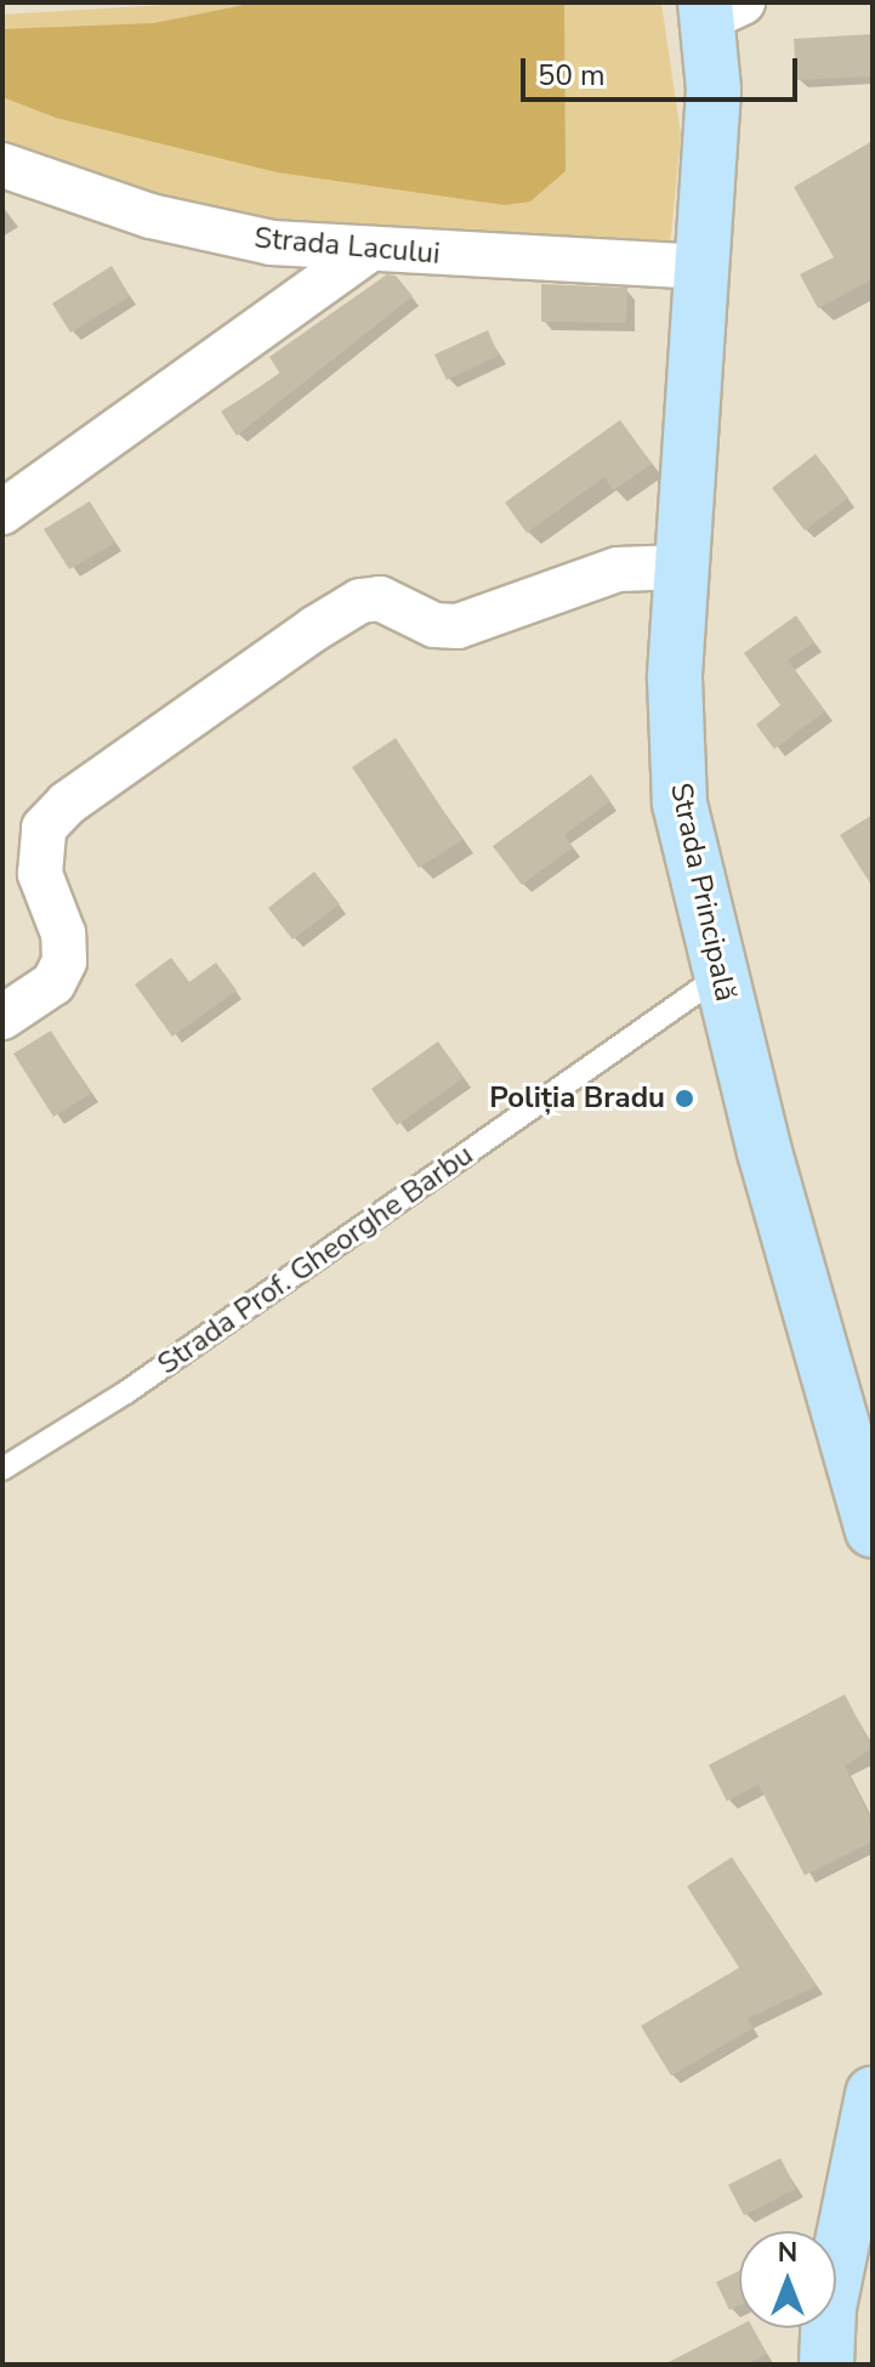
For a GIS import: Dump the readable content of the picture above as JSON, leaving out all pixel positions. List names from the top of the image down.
{
  "streets": {
    "main road": ["Strada Principală"],
    "street": ["Strada Lacului"],
    "lane": ["Strada Prof. Gheorghe Barbu"]
  },
  "crossings": [
    ["Strada Lacului", "Strada Principală"],
    ["Strada Principală", "Strada Prof. Gheorghe Barbu"]
  ],
  "places": ["Poliția Bradu"],
  "scale_bar": "50 m",
  "north": "top"
}
